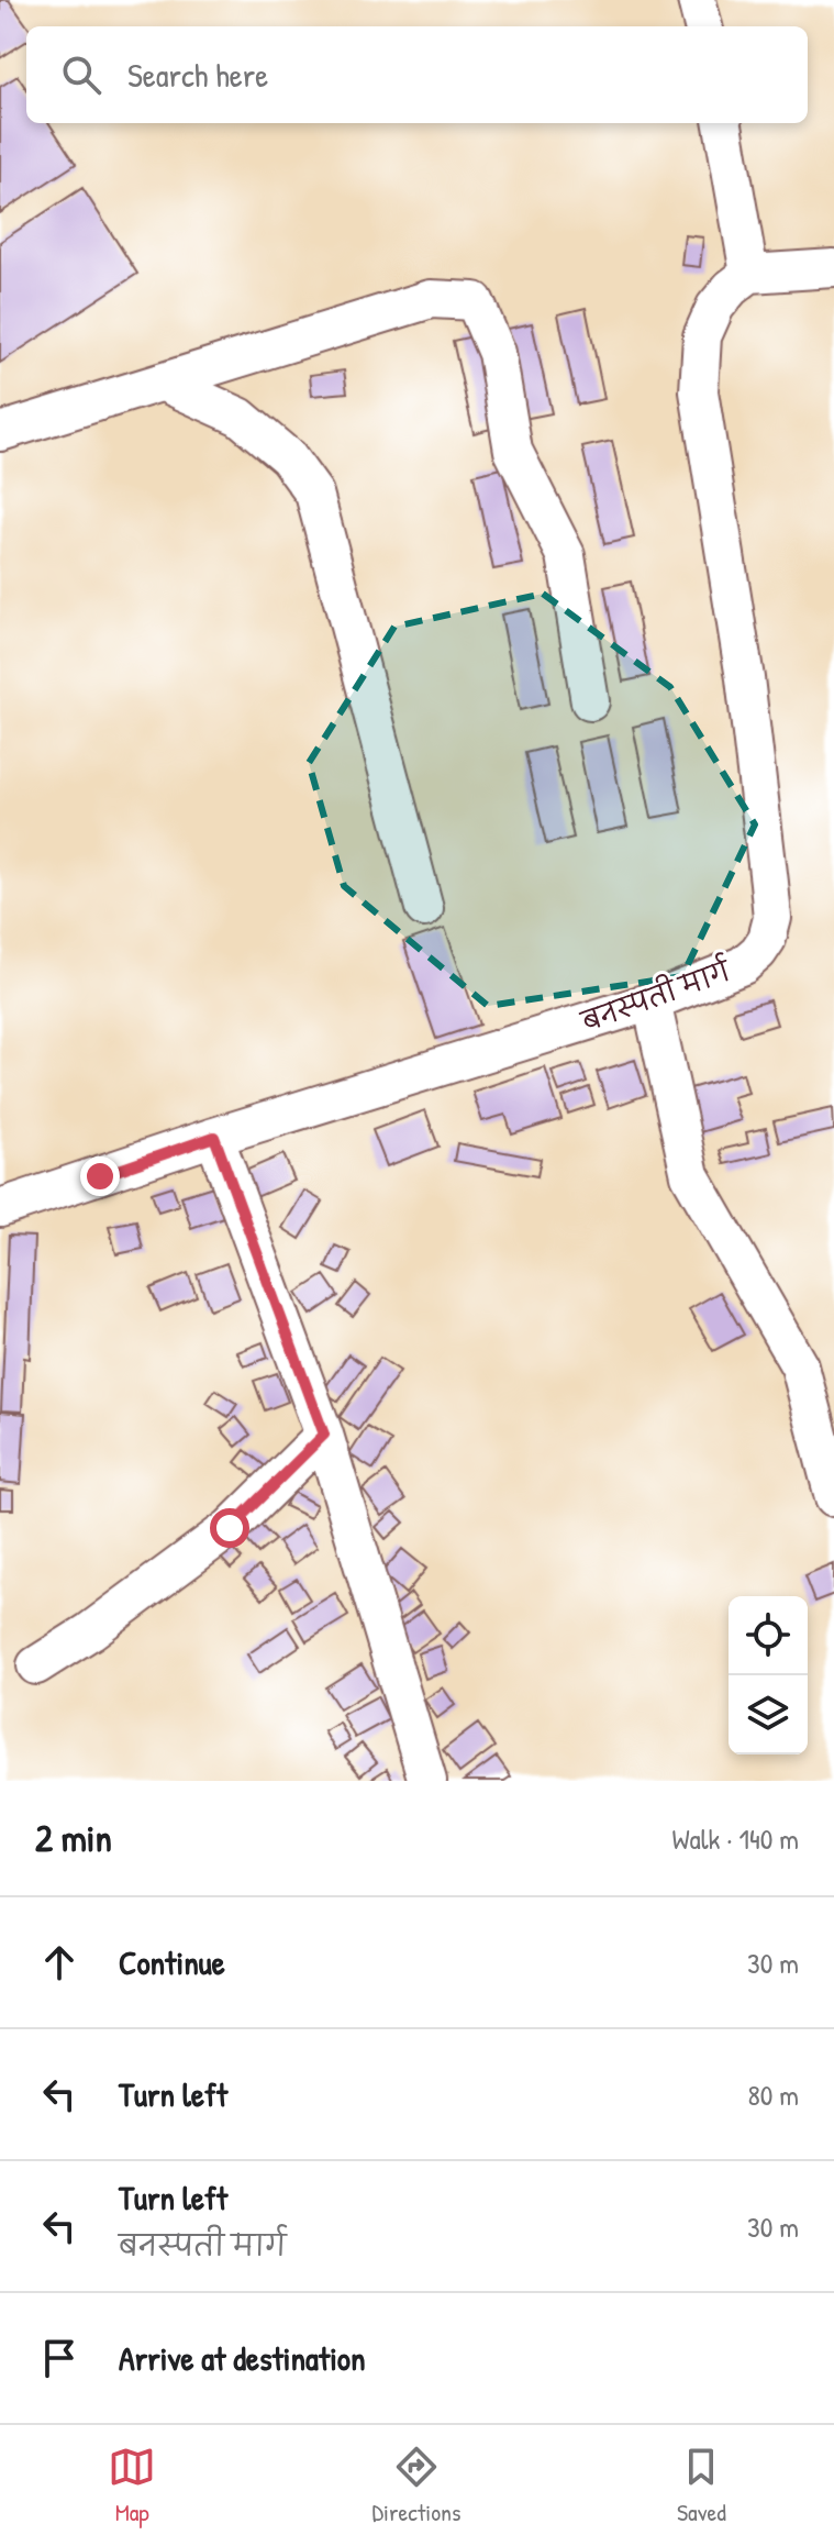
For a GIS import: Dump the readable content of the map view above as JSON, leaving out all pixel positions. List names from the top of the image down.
{
  "streets": {
    "street": ["बनस्पती मार्ग"]
  },
  "page": {
    "search": "Search here",
    "heading": ["2 min", "Walk · 140 m"],
    "list": [
      ["Continue", "30 m"],
      ["Turn left", "80 m"],
      ["Turn left", "बनस्पती मार्ग", "30 m"],
      "Arrive at destination"
    ],
    "nav": ["Map", "Directions", "Saved"]
  }
}
